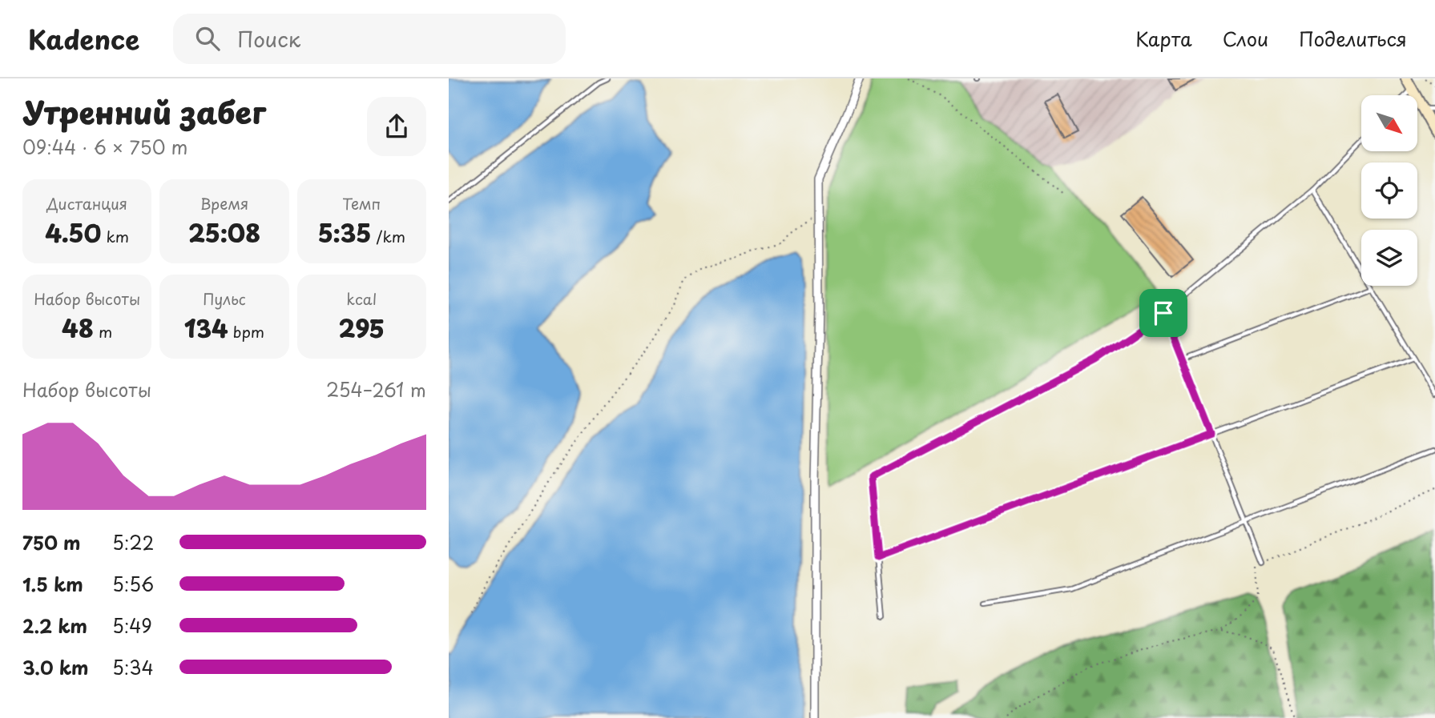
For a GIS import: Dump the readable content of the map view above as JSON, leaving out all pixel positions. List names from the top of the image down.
{
  "north": "bottom right",
  "page": {
    "header": "Kadence",
    "search": "Поиск",
    "nav": ["Карта", "Слои", "Поделиться"],
    "heading": ["Утренний забег", "09:44 · 6 × 750 m"],
    "stats": [
      ["Дистанция", "4.50 km"],
      ["Время", "25:08"],
      ["Темп", "5:35 /km"],
      ["Набор высоты", "48 m"],
      ["Пульс", "134 bpm"],
      ["kcal", "295"]
    ],
    "chart": ["Набор высоты", "254–261 m"],
    "list": [
      {
        "name": "750 m",
        "note": "5:22"
      },
      {
        "name": "1.5 km",
        "note": "5:56"
      },
      {
        "name": "2.2 km",
        "note": "5:49"
      },
      {
        "name": "3.0 km",
        "note": "5:34"
      }
    ]
  }
}
